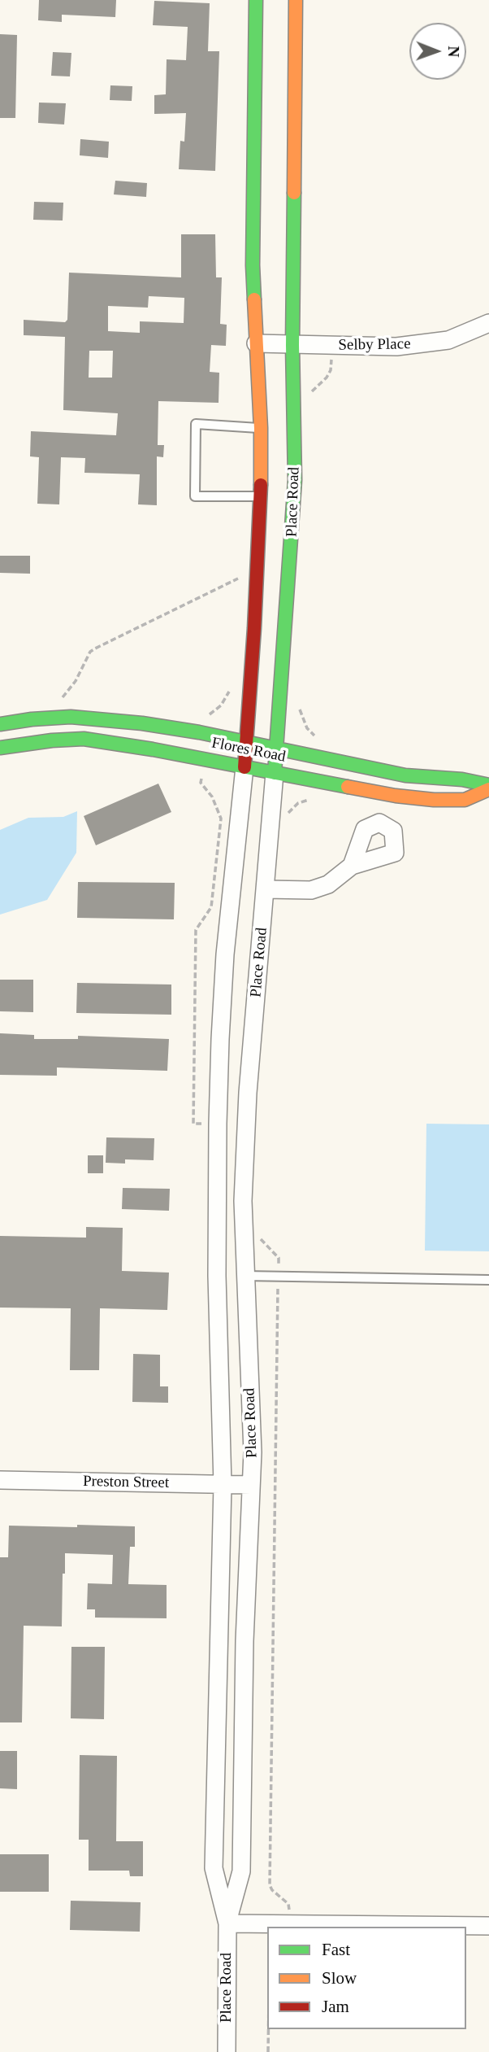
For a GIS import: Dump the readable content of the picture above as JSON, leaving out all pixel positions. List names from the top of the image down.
{
  "streets": {
    "street": [
      "Selby Place",
      "Place Road",
      "Flores Road",
      "Preston Street"
    ]
  },
  "crossings": [
    ["Selby Place", "Place Road"],
    ["Place Road", "Flores Road"],
    ["Place Road", "Preston Street"]
  ],
  "legend": ["Fast", "Slow", "Jam"],
  "north": "right"
}
